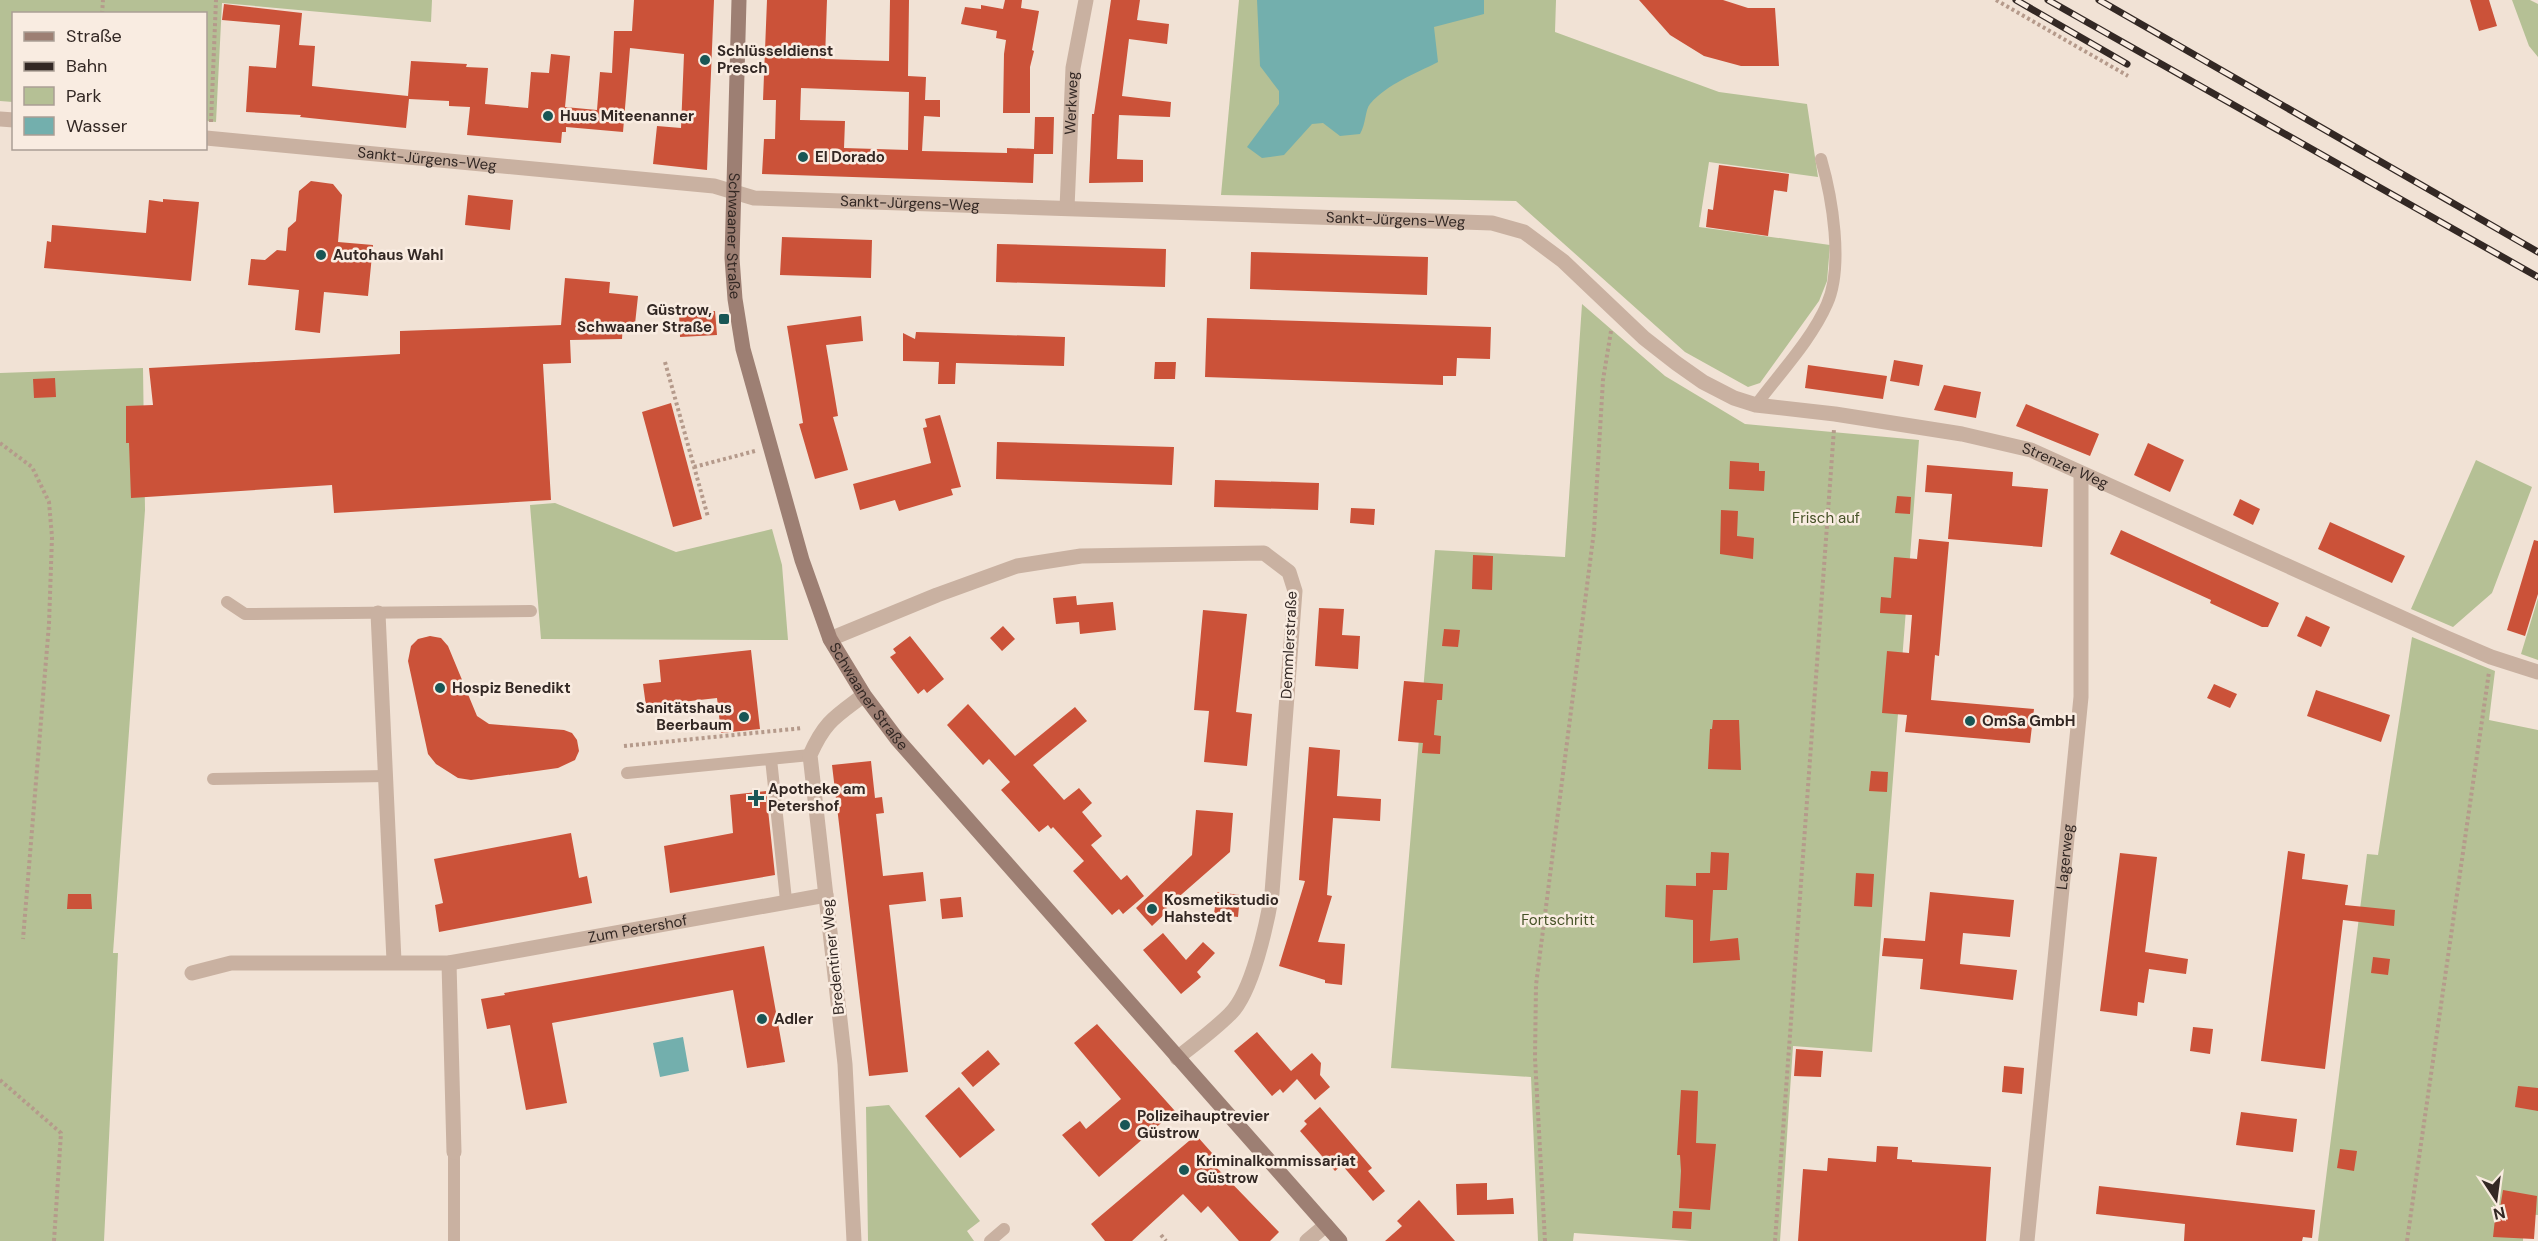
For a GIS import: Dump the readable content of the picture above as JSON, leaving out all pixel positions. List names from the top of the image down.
{
  "streets": {
    "main road": ["Schwaaner Straße"],
    "street": [
      "Werkweg",
      "Sankt-Jürgens-Weg",
      "Strenzer Weg",
      "Demmlerstraße",
      "Lagerweg",
      "Zum Petershof",
      "Bredentiner Weg"
    ]
  },
  "crossings": [
    ["Werkweg", "Sankt-Jürgens-Weg"],
    ["Sankt-Jürgens-Weg", "Schwaaner Straße"],
    ["Sankt-Jürgens-Weg", "Strenzer Weg"],
    ["Schwaaner Straße", "Demmlerstraße"],
    ["Strenzer Weg", "Lagerweg"],
    ["Zum Petershof", "Bredentiner Weg"]
  ],
  "parks": ["Frisch auf", "Fortschritt"],
  "places": {
    "other": [
      "Schlüsseldienst Presch",
      "Huus Miteenanner",
      "El Dorado",
      "Autohaus Wahl",
      "Hospiz Benedikt",
      "Sanitätshaus Beerbaum",
      "OmSa GmbH",
      "Kosmetikstudio Hahstedt",
      "Adler",
      "Polizeihauptrevier Güstrow",
      "Kriminalkommissariat Güstrow"
    ],
    "transit": ["Güstrow, Schwaaner Straße"],
    "health": ["Apotheke am Petershof"]
  },
  "legend": [
    "Straße",
    "Bahn",
    "Park",
    "Wasser"
  ],
  "north": "bottom"
}
